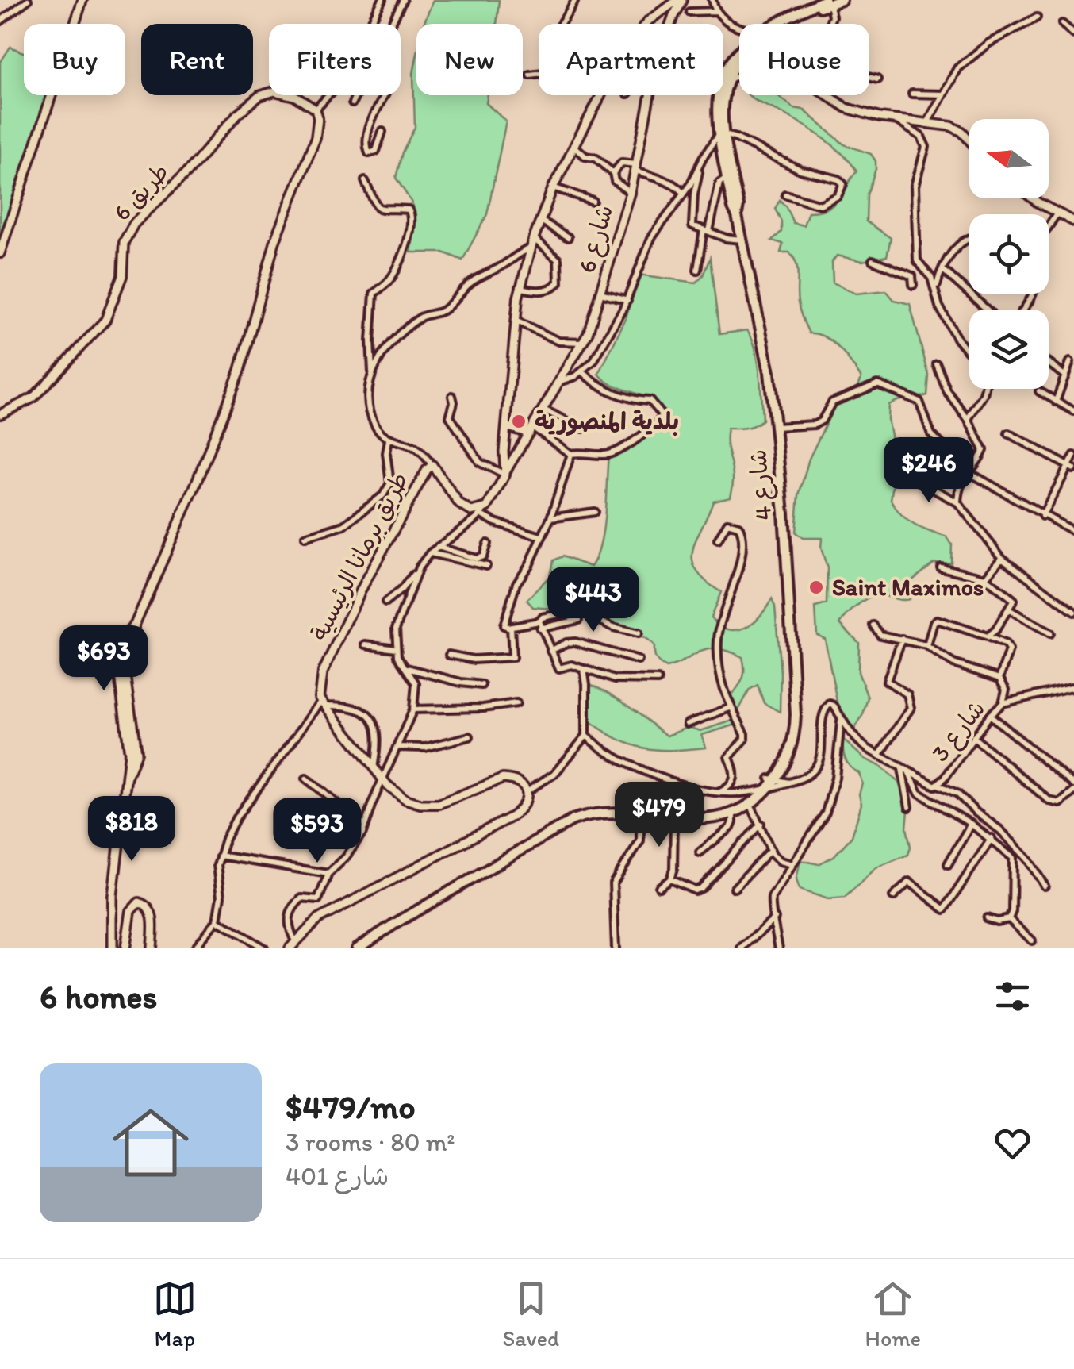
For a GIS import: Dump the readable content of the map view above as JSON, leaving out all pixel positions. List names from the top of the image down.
{
  "streets": {
    "main road": ["شارع 4"],
    "street": [
      "طريق 6",
      "شارع 6",
      "طريق برمانا الرئيسية",
      "شارع 3"
    ]
  },
  "places": ["بلدية المنصورية", "Saint Maximos"],
  "north": "left",
  "page": {
    "chip": [
      "Buy",
      "Rent",
      "Filters",
      "New",
      "Apartment",
      "House"
    ],
    "price": [
      "$246",
      "$443",
      "$693",
      "$479",
      "$818",
      "$593"
    ],
    "heading": "6 homes",
    "list": [
      {
        "name": "$479/mo",
        "note": "3 rooms · 80 m² · شارع 401"
      }
    ],
    "tabs": ["Map", "Saved", "Home"]
  }
}
